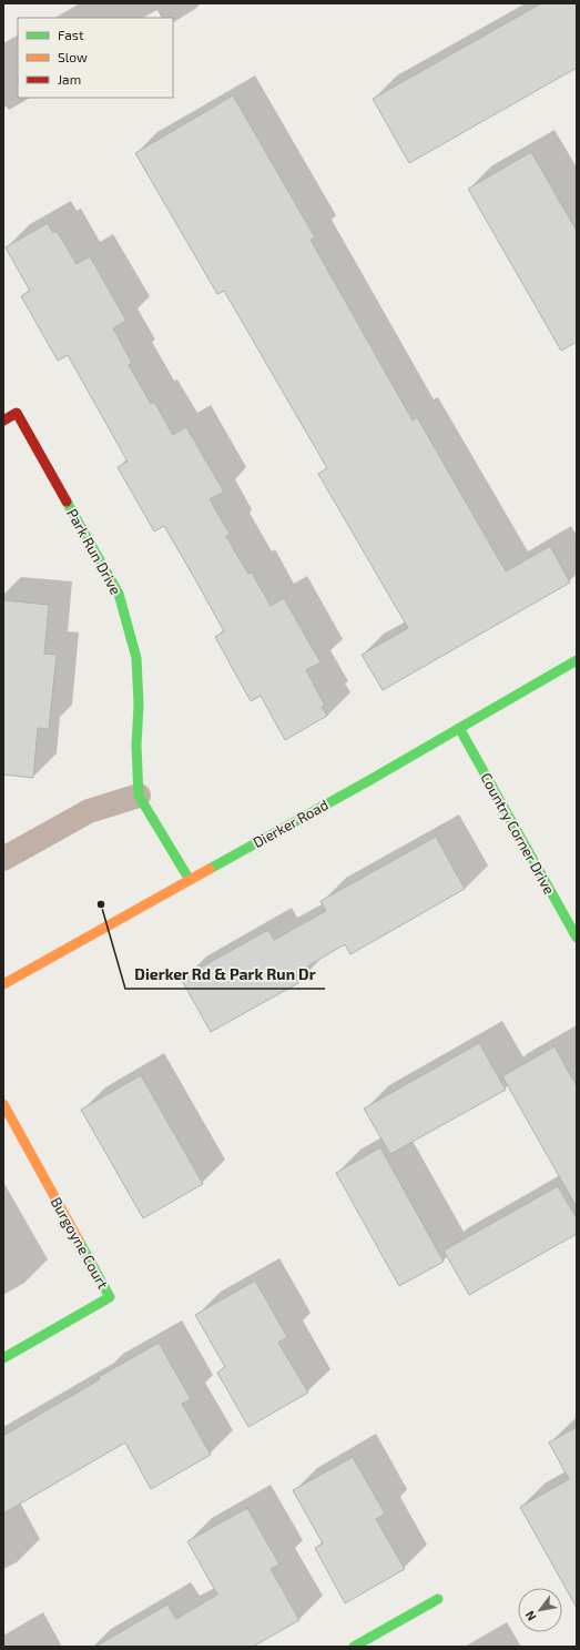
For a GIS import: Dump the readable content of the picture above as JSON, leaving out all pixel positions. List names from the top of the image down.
{
  "streets": {
    "street": [
      "Park Run Drive",
      "Dierker Road",
      "Country Corner Drive",
      "Burgoyne Court"
    ]
  },
  "crossings": [
    ["Dierker Road", "Country Corner Drive"]
  ],
  "places": ["Dierker Rd & Park Run Dr"],
  "legend": ["Fast", "Slow", "Jam"],
  "north": "bottom left"
}
